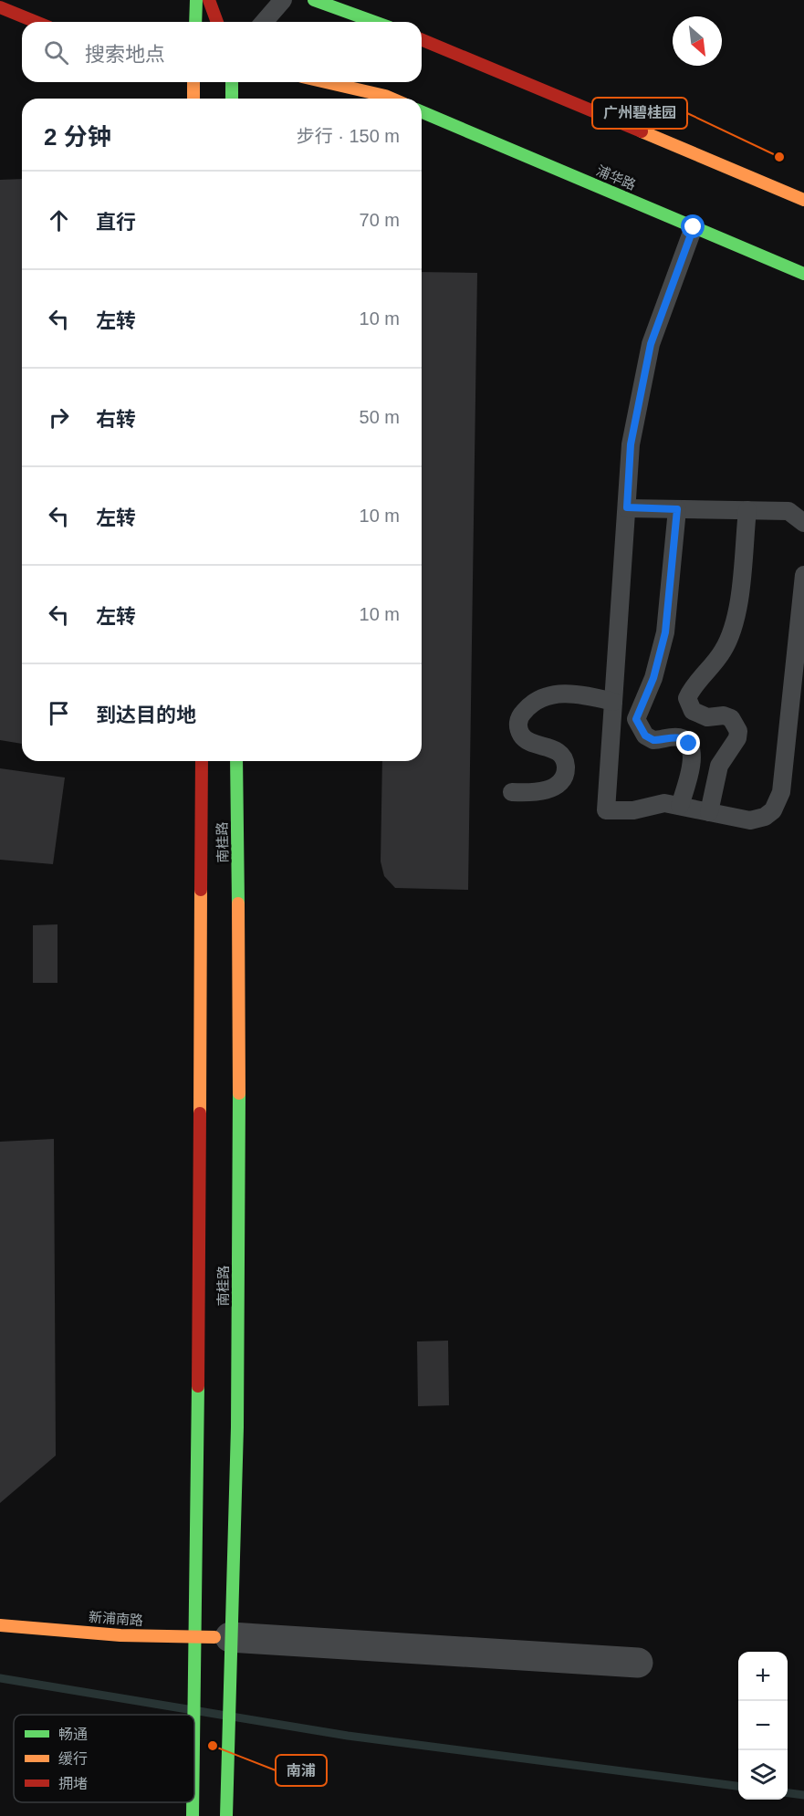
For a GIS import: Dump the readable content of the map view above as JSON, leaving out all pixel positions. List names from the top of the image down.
{
  "streets": {
    "main road": ["浦华路", "南桂路", "新浦南路"]
  },
  "crossings": [
    ["南桂路", "新浦南路"]
  ],
  "places": ["广州碧桂园", "南浦"],
  "legend": ["畅通", "缓行", "拥堵"],
  "north": "bottom right",
  "page": {
    "search": "搜索地点",
    "heading": ["2 分钟", "步行 · 150 m"],
    "list": [
      ["直行", "70 m"],
      ["左转", "10 m"],
      ["右转", "50 m"],
      ["左转", "10 m"],
      ["左转", "10 m"],
      "到达目的地"
    ],
    "map_buttons": ["+", "−"]
  }
}
